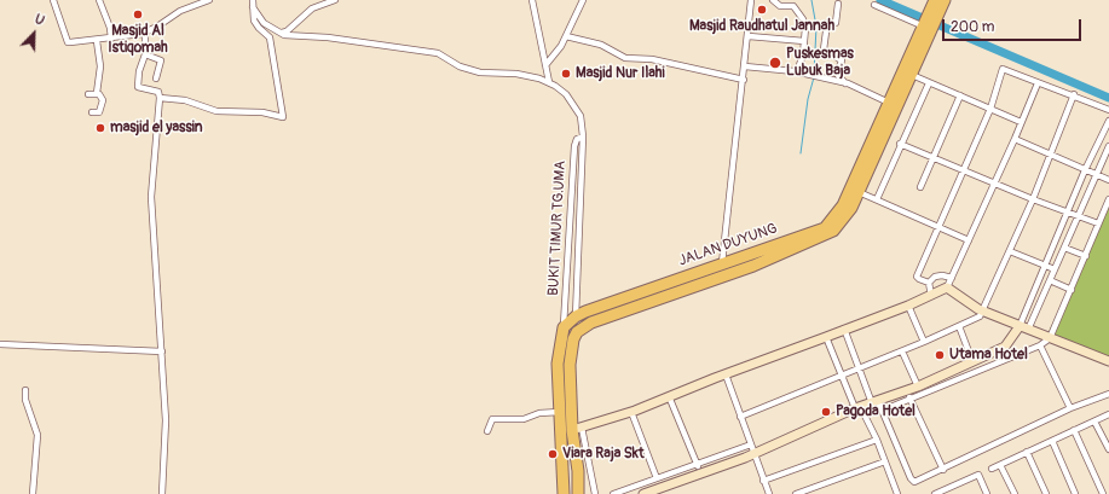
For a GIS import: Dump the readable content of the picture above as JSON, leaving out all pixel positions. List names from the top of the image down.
{
  "streets": {
    "highway": ["JALAN DUYUNG"],
    "street": ["BUKIT TIMUR TG.UMA"]
  },
  "crossings": [
    ["BUKIT TIMUR TG.UMA", "JALAN DUYUNG"]
  ],
  "places": [
    "Masjid Raudhatul Jannah",
    "Masjid Al Istiqomah",
    "Puskesmas Lubuk Baja",
    "Masjid Nur Ilahi",
    "masjid el yassin",
    "Utama Hotel",
    "Pagoda Hotel",
    "Viara Raja Skt"
  ],
  "scale_bar": "200 m",
  "north": "top right"
}
